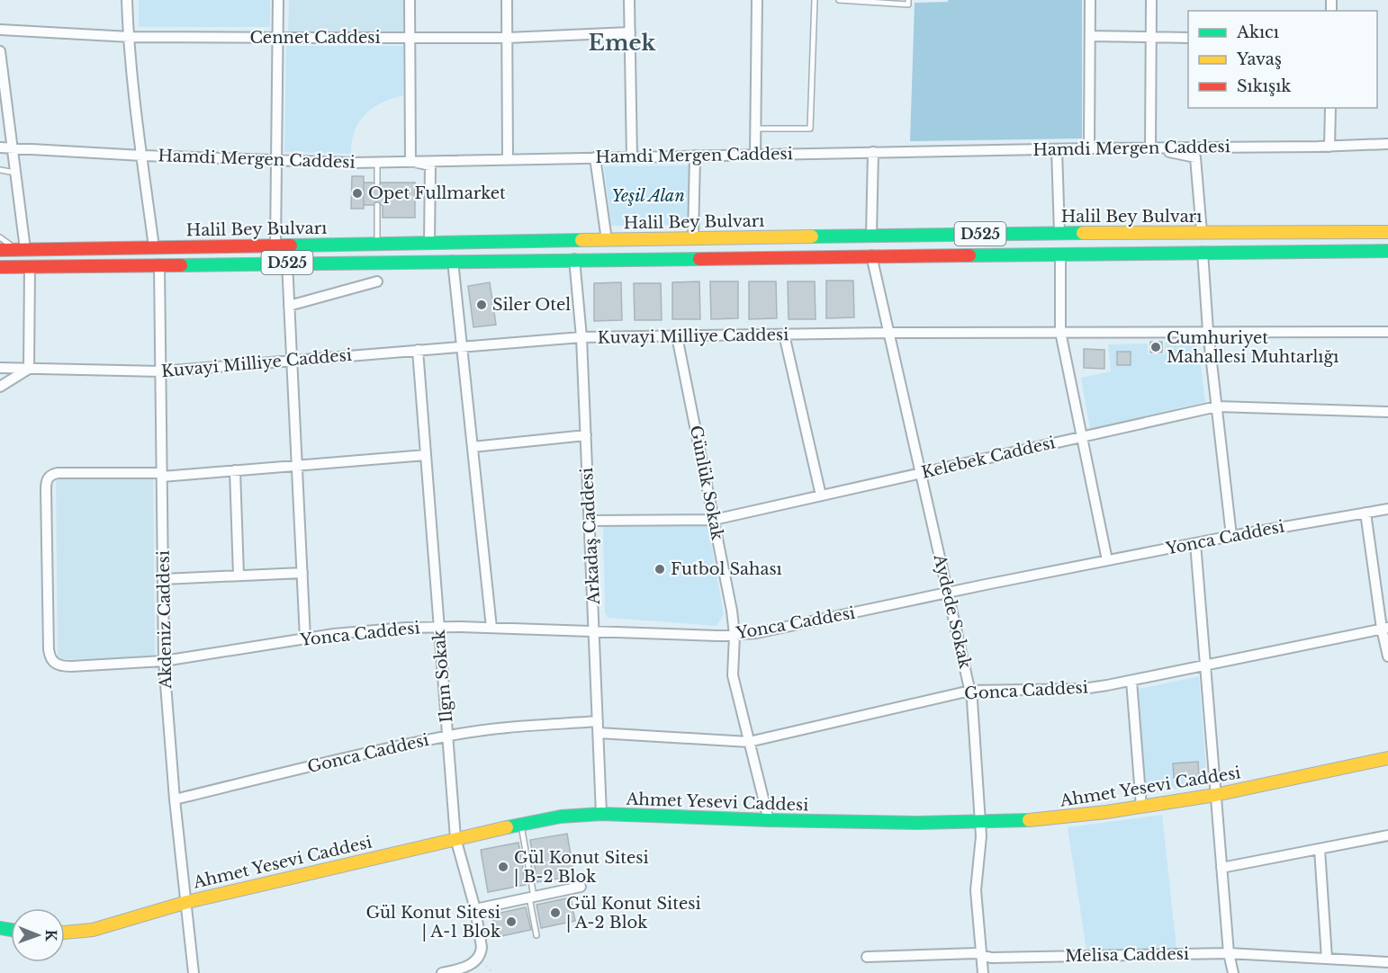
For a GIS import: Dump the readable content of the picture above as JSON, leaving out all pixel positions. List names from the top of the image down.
{
  "streets": {
    "main road": ["Halil Bey Bulvarı", "D525", "Ahmet Yesevi Caddesi"],
    "street": [
      "Cennet Caddesi",
      "Hamdi Mergen Caddesi",
      "Kuvayi Milliye Caddesi",
      "Kelebek Caddesi",
      "Günlük Sokak",
      "Arkadaş Caddesi",
      "Yonca Caddesi",
      "Aydede Sokak",
      "Akdeniz Caddesi",
      "Ilgın Sokak",
      "Gonca Caddesi",
      "Melisa Caddesi"
    ]
  },
  "crossings": [
    ["Halil Bey Bulvarı", "Arkadaş Caddesi"],
    ["Halil Bey Bulvarı", "Aydede Sokak"],
    ["Halil Bey Bulvarı", "Akdeniz Caddesi"],
    ["Kuvayi Milliye Caddesi", "Günlük Sokak"],
    ["Kuvayi Milliye Caddesi", "Arkadaş Caddesi"],
    ["Kuvayi Milliye Caddesi", "Aydede Sokak"],
    ["Kuvayi Milliye Caddesi", "Akdeniz Caddesi"],
    ["Kuvayi Milliye Caddesi", "Ilgın Sokak"],
    ["Kelebek Caddesi", "Günlük Sokak"],
    ["Kelebek Caddesi", "Arkadaş Caddesi"],
    ["Kelebek Caddesi", "Aydede Sokak"],
    ["Günlük Sokak", "Yonca Caddesi"],
    ["Günlük Sokak", "Gonca Caddesi"],
    ["Günlük Sokak", "Ahmet Yesevi Caddesi"],
    ["Arkadaş Caddesi", "Yonca Caddesi"],
    ["Arkadaş Caddesi", "Gonca Caddesi"],
    ["Arkadaş Caddesi", "Ahmet Yesevi Caddesi"],
    ["Yonca Caddesi", "Aydede Sokak"],
    ["Yonca Caddesi", "Akdeniz Caddesi"],
    ["Yonca Caddesi", "Ilgın Sokak"],
    ["Aydede Sokak", "Gonca Caddesi"],
    ["Aydede Sokak", "Ahmet Yesevi Caddesi"],
    ["Aydede Sokak", "Melisa Caddesi"],
    ["Akdeniz Caddesi", "Gonca Caddesi"],
    ["Akdeniz Caddesi", "Ahmet Yesevi Caddesi"],
    ["Ilgın Sokak", "Gonca Caddesi"],
    ["Ilgın Sokak", "Ahmet Yesevi Caddesi"]
  ],
  "districts": ["Emek"],
  "parks": ["Yeşil Alan"],
  "places": [
    "Opet Fullmarket",
    "Siler Otel",
    "Cumhuriyet Mahallesi Muhtarlığı",
    "Futbol Sahası",
    "Gül Konut Sitesi | B-2 Blok",
    "Gül Konut Sitesi | A-2 Blok",
    "Gül Konut Sitesi | A-1 Blok"
  ],
  "legend": ["Akıcı", "Yavaş", "Sıkışık"],
  "north": "right"
}
